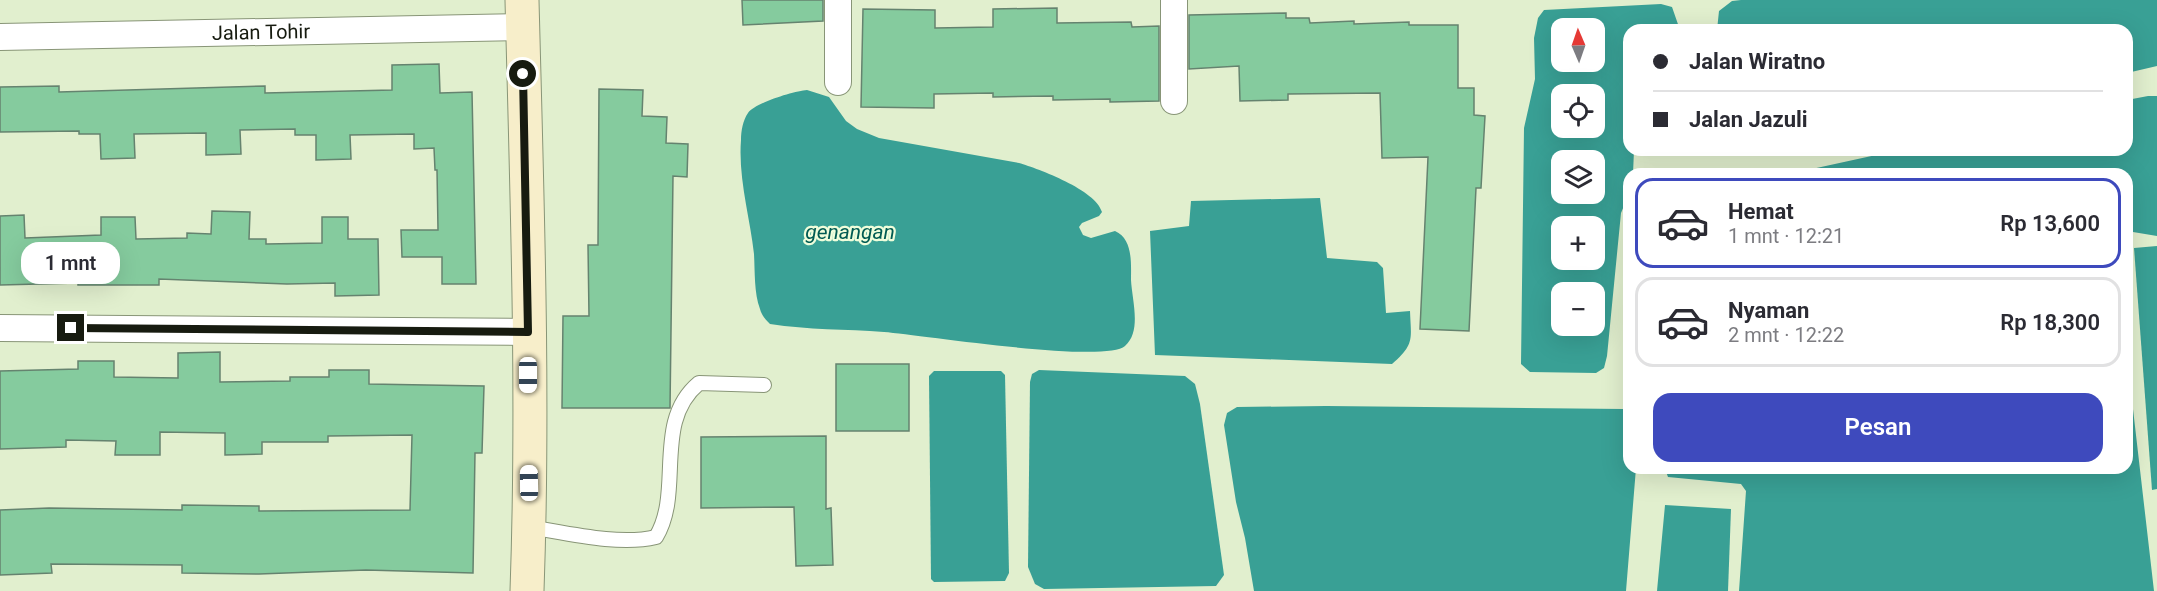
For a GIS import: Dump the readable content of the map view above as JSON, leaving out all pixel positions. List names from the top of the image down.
{
  "streets": {
    "street": ["Jalan Tohir"]
  },
  "water": ["genangan"],
  "north": "top",
  "page": {
    "map_buttons": ["+", "−"],
    "banner": ["Jalan Wiratno", "Jalan Jazuli"],
    "list": [
      {
        "name": "Hemat",
        "note": "1 mnt · 12:21",
        "value": "Rp 13,600"
      },
      {
        "name": "Nyaman",
        "note": "2 mnt · 12:22",
        "value": "Rp 18,300"
      }
    ],
    "bubble": "1 mnt",
    "buttons": "Pesan"
  }
}
